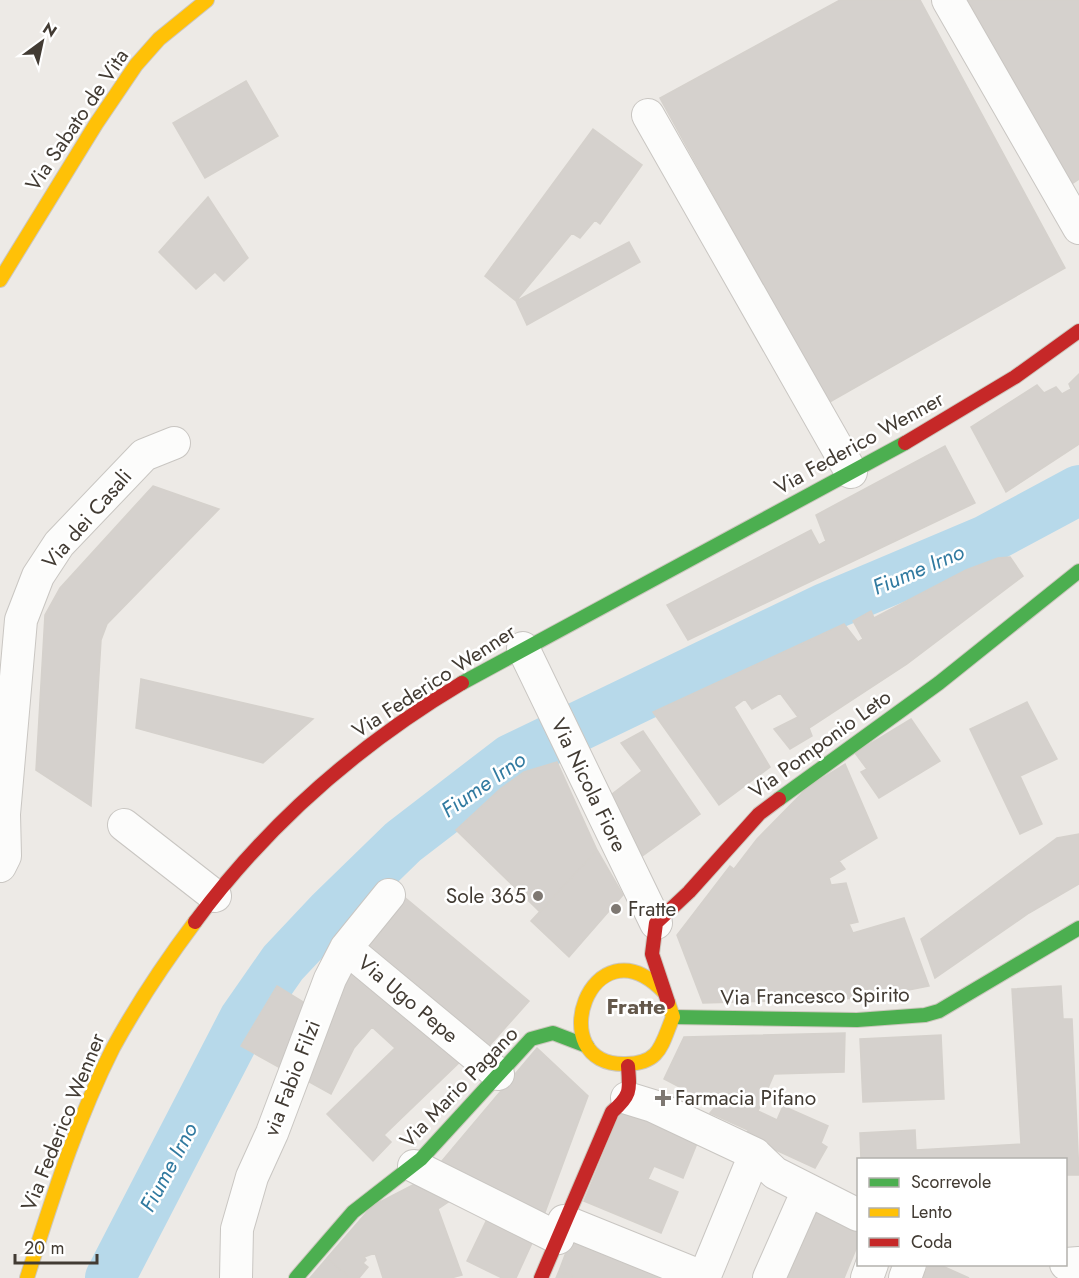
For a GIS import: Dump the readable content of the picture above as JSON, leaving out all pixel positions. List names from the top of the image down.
{
  "streets": {
    "main road": [
      "Via Sabato de Vita",
      "Via Federico Wenner",
      "Via Pomponio Leto",
      "Via Francesco Spirito",
      "Via Mario Pagano"
    ],
    "street": [
      "Via dei Casali",
      "Via Nicola Fiore",
      "Via Ugo Pepe",
      "via Fabio Filzi"
    ]
  },
  "crossings": [
    ["Via Federico Wenner", "Via Nicola Fiore"],
    ["Via Pomponio Leto", "Via Nicola Fiore"],
    ["Via Francesco Spirito", "Via Mario Pagano"],
    ["Via Ugo Pepe", "via Fabio Filzi"],
    ["Via Ugo Pepe", "Via Mario Pagano"]
  ],
  "districts": ["Fratte"],
  "water": ["Fiume Irno"],
  "places": {
    "other": ["Sole 365", "Fratte"],
    "health": ["Farmacia Pifano"]
  },
  "legend": ["Scorrevole", "Lento", "Coda"],
  "scale_bar": "20 m",
  "north": "top right"
}
